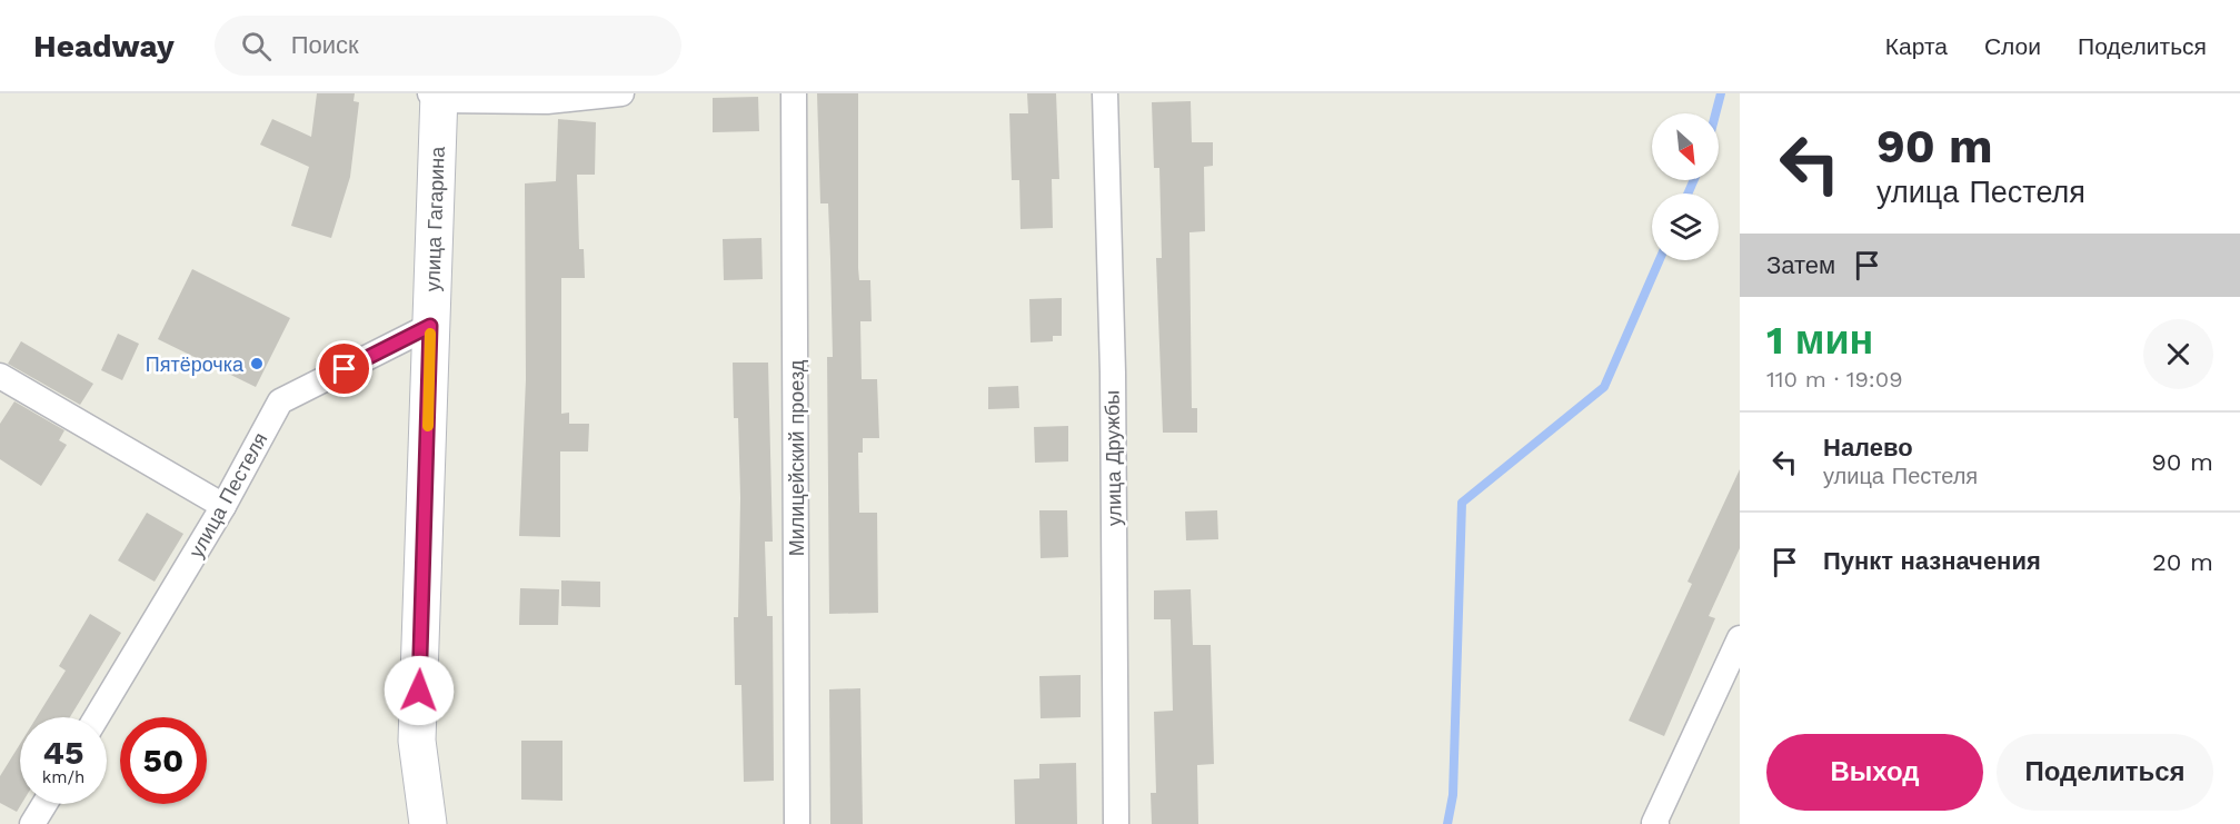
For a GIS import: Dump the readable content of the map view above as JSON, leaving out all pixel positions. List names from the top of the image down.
{
  "streets": {
    "main road": ["улица Гагарина"],
    "street": ["Милицейский проезд", "улица Дружбы", "улица Пестеля"]
  },
  "crossings": [
    ["улица Гагарина", "улица Пестеля"]
  ],
  "places": ["Пятёрочка"],
  "north": "bottom right",
  "page": {
    "header": "Headway",
    "search": "Поиск",
    "nav": ["Карта", "Слои", "Поделиться"],
    "turn": ["90 m", "улица Пестеля"],
    "then": "Затем",
    "heading": ["1 мин", "110 m · 19:09"],
    "list": [
      {
        "name": "Налево",
        "note": "улица Пестеля",
        "value": "90 m"
      },
      {
        "name": "Пункт назначения",
        "value": "20 m"
      }
    ],
    "speed": "45 km/h",
    "limit": "50",
    "buttons": ["Выход", "Поделиться"]
  }
}
